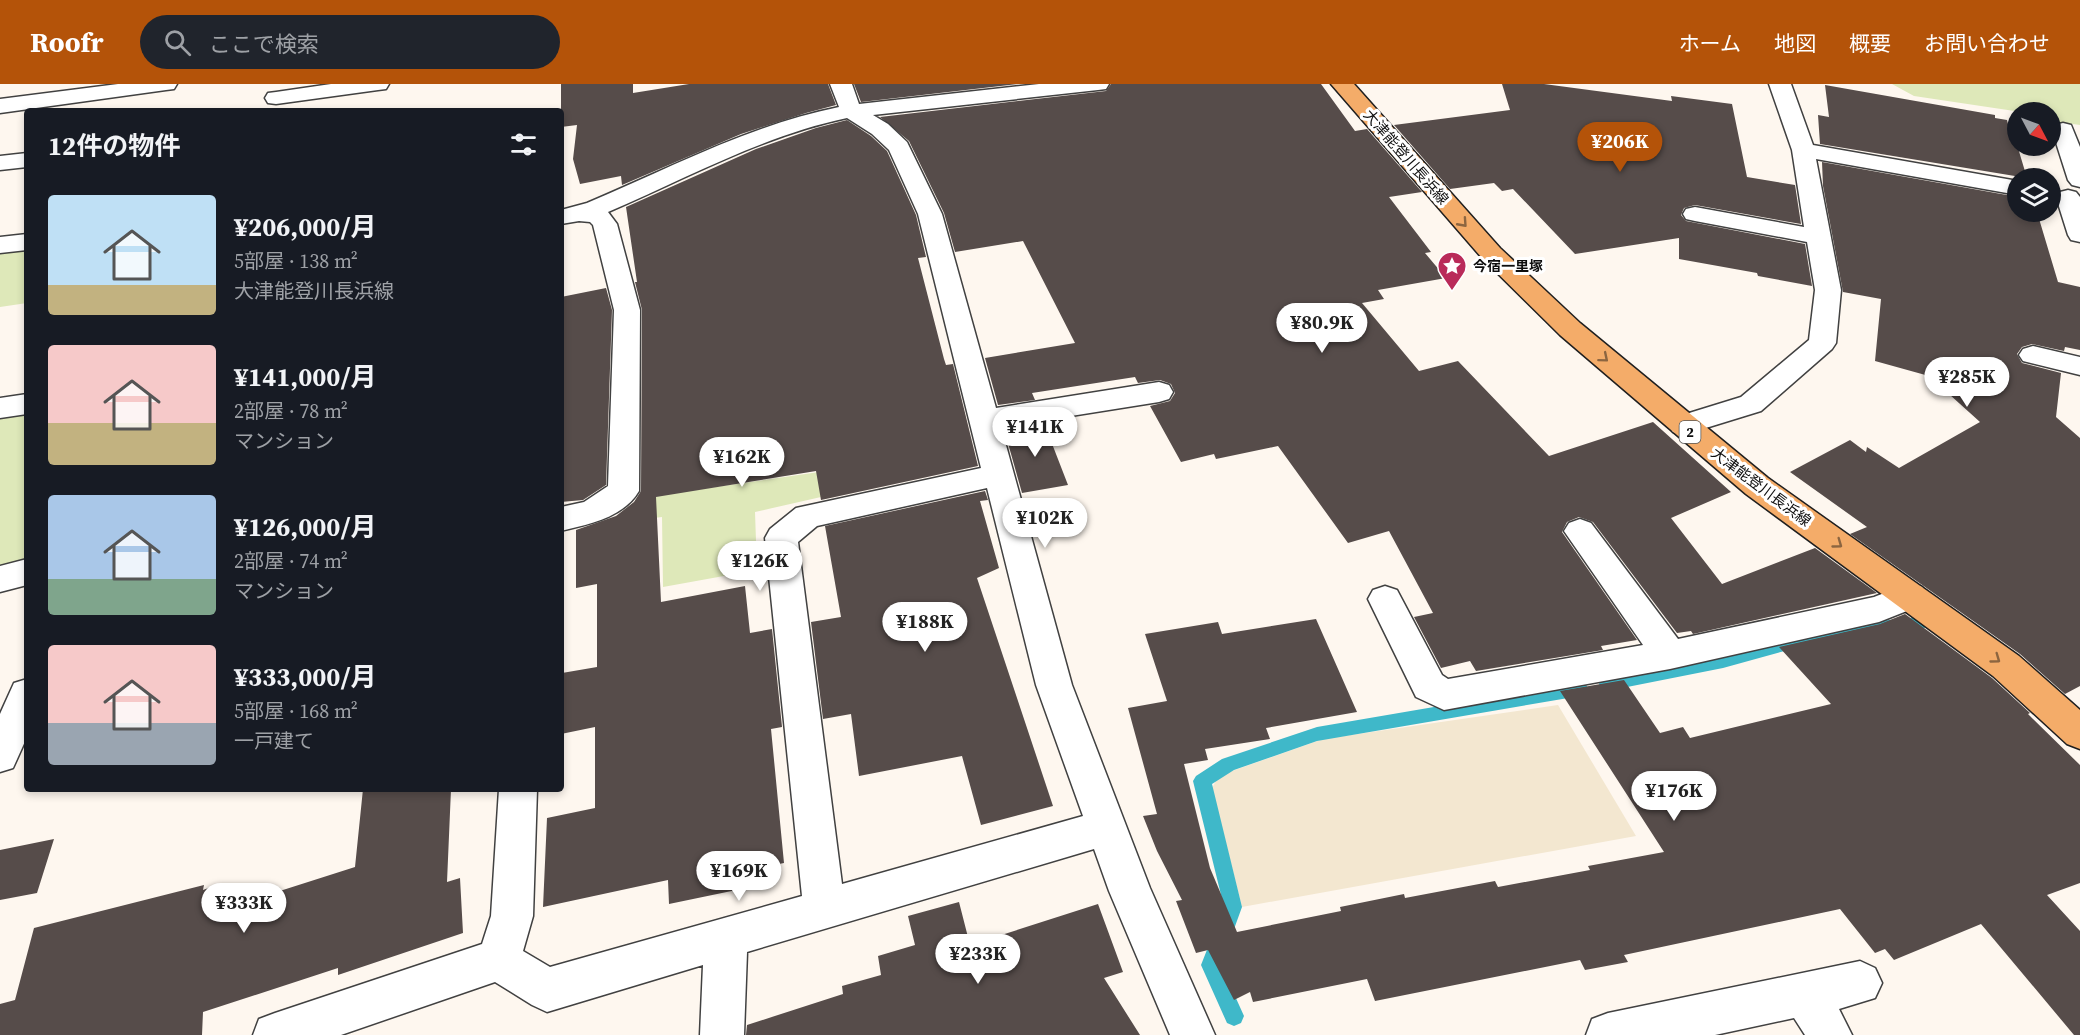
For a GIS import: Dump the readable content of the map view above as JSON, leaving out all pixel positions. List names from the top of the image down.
{
  "streets": {
    "main road": ["大津能登川長浜線", "2"]
  },
  "one_way": ["大津能登川長浜線"],
  "places": {
    "place": ["今宿一里塚"]
  },
  "north": "bottom right",
  "page": {
    "header": "Roofr",
    "search": "ここで検索",
    "nav": [
      "ホーム",
      "地図",
      "概要",
      "お問い合わせ"
    ],
    "heading": "12件の物件",
    "price": [
      "¥206K",
      "¥80.9K",
      "¥285K",
      "¥141K",
      "¥162K",
      "¥102K",
      "¥126K",
      "¥188K",
      "¥176K",
      "¥169K",
      "¥333K",
      "¥233K"
    ],
    "list": [
      {
        "name": "¥206,000/月",
        "note": "5部屋 · 138 m² · 大津能登川長浜線"
      },
      {
        "name": "¥141,000/月",
        "note": "2部屋 · 78 m² · マンション"
      },
      {
        "name": "¥126,000/月",
        "note": "2部屋 · 74 m² · マンション"
      },
      {
        "name": "¥333,000/月",
        "note": "5部屋 · 168 m² · 一戸建て"
      }
    ]
  }
}
